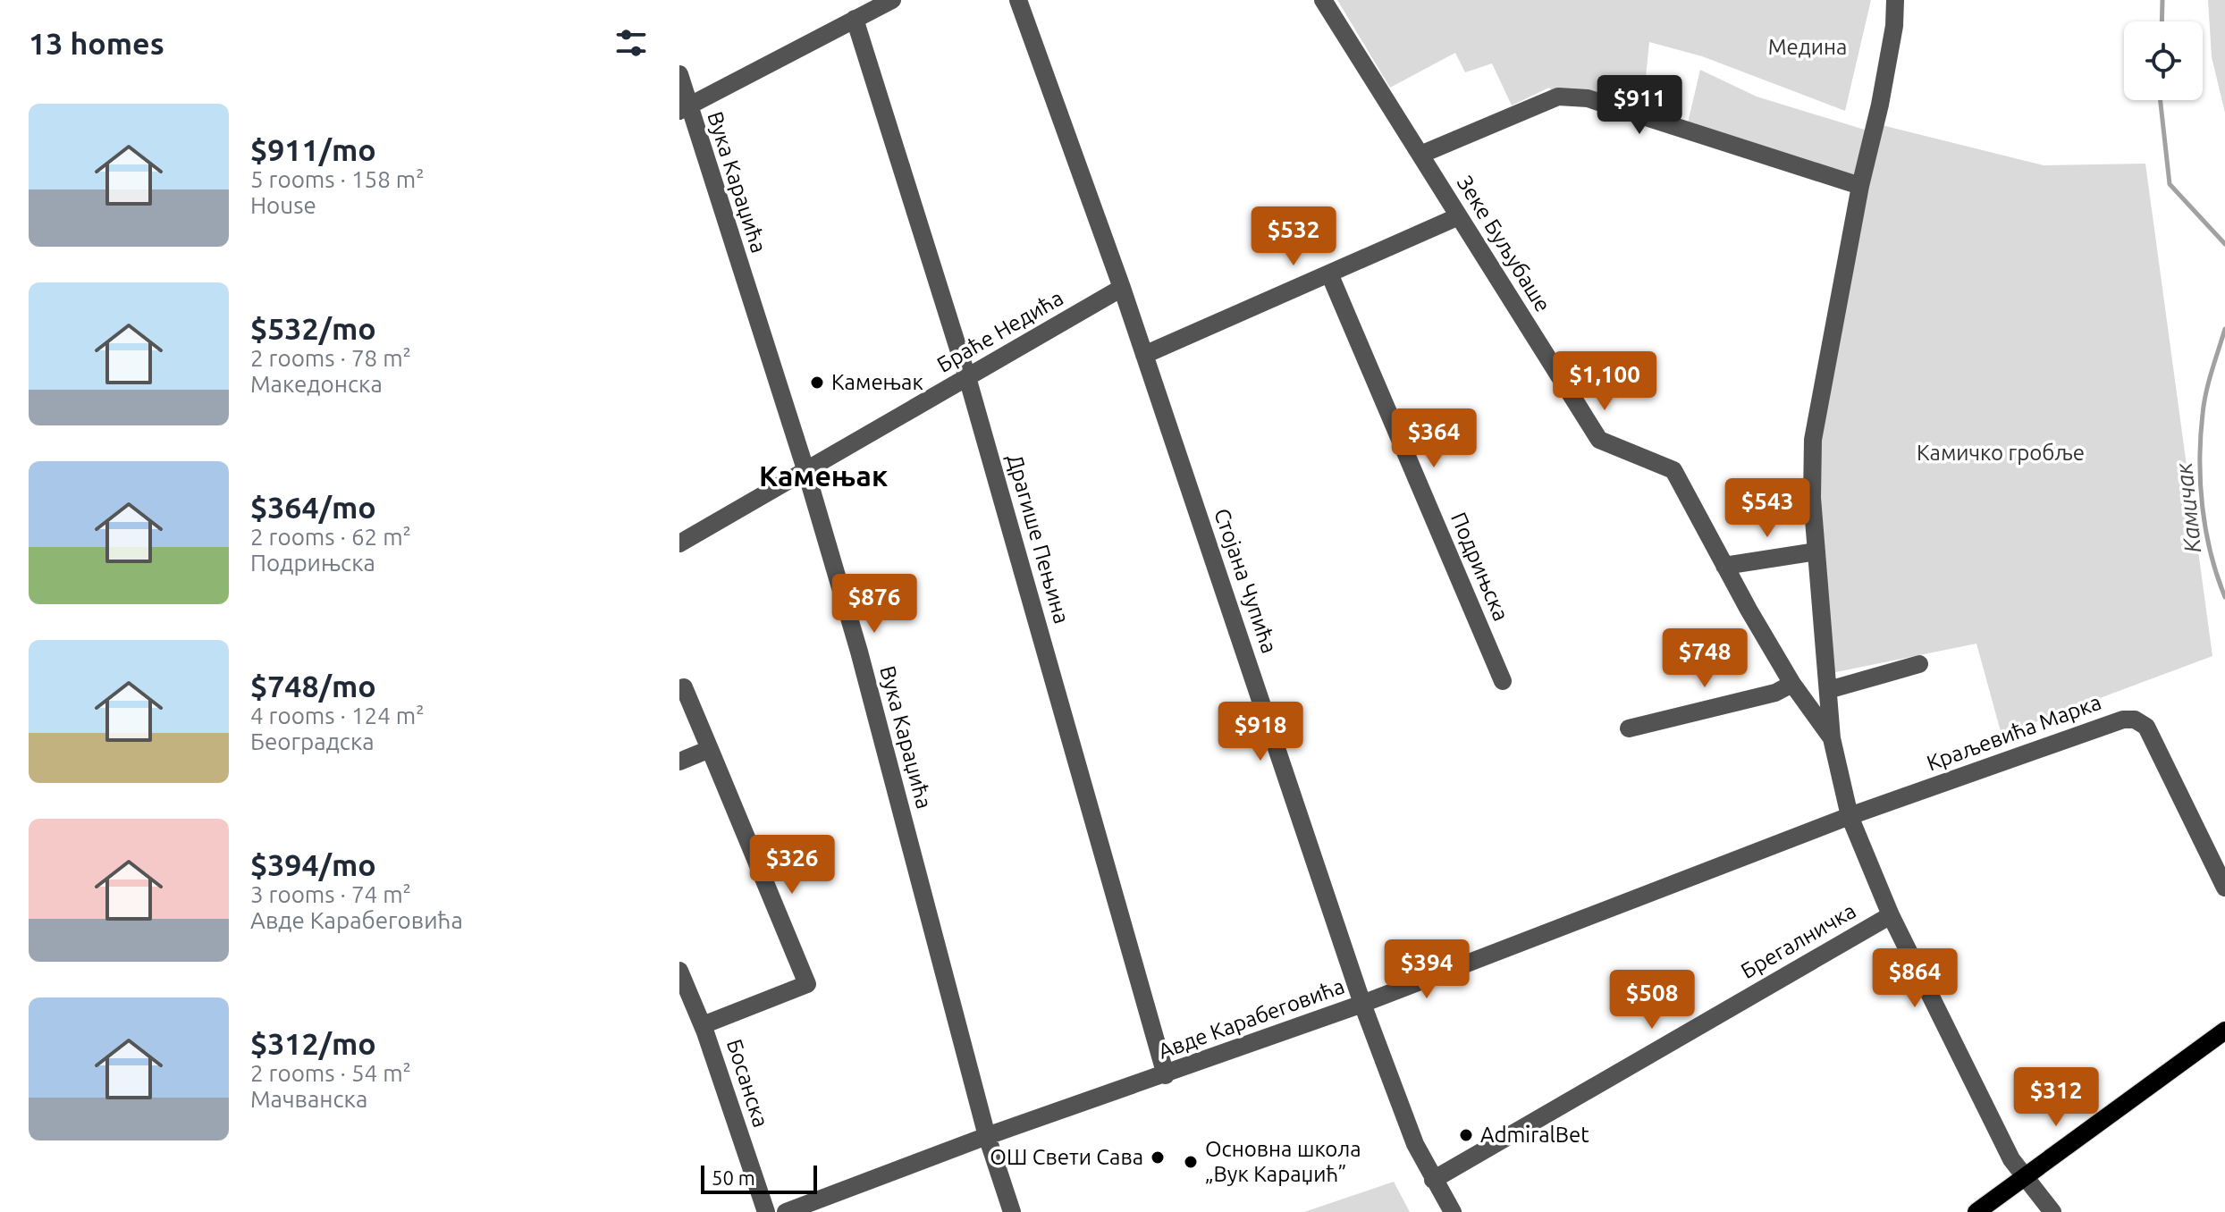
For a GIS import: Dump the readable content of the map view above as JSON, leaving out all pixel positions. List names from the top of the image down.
{
  "streets": {
    "street": [
      "Вука Караџића",
      "Зеке Буљубаше",
      "Браће Недића",
      "Драгише Пењина",
      "Подрињска",
      "Стојана Чупића",
      "Краљевића Марка",
      "Брегалничка",
      "Авде Карабеговића",
      "Босанска"
    ]
  },
  "crossings": [
    ["Вука Караџића", "Браће Недића"],
    ["Вука Караџића", "Авде Карабеговића"],
    ["Зеке Буљубаше", "Краљевића Марка"],
    ["Зеке Буљубаше", "Брегалничка"],
    ["Зеке Буљубаше", "Авде Карабеговића"],
    ["Браће Недића", "Драгише Пењина"],
    ["Браће Недића", "Стојана Чупића"],
    ["Драгише Пењина", "Авде Карабеговића"],
    ["Стојана Чупића", "Брегалничка"],
    ["Стојана Чупића", "Авде Карабеговића"],
    ["Краљевића Марка", "Авде Карабеговића"]
  ],
  "districts": ["Камењак"],
  "water": ["Камичак"],
  "parks": ["Медина", "Камичко гробље"],
  "places": [
    "Камењак",
    "AdmiralBet",
    "ОШ Свети Сава",
    "Основна школа „Вук Караџић”"
  ],
  "scale_bar": "50 m",
  "page": {
    "heading": "13 homes",
    "price": [
      "$911",
      "$532",
      "$1,100",
      "$364",
      "$543",
      "$876",
      "$748",
      "$918",
      "$326",
      "$394",
      "$864",
      "$508",
      "$312"
    ],
    "list": [
      {
        "name": "$911/mo",
        "note": "5 rooms · 158 m² · House"
      },
      {
        "name": "$532/mo",
        "note": "2 rooms · 78 m² · Македонска"
      },
      {
        "name": "$364/mo",
        "note": "2 rooms · 62 m² · Подрињска"
      },
      {
        "name": "$748/mo",
        "note": "4 rooms · 124 m² · Београдска"
      },
      {
        "name": "$394/mo",
        "note": "3 rooms · 74 m² · Авде Карабеговића"
      },
      {
        "name": "$312/mo",
        "note": "2 rooms · 54 m² · Мачванска"
      }
    ],
    "scale": "50 m"
  }
}
